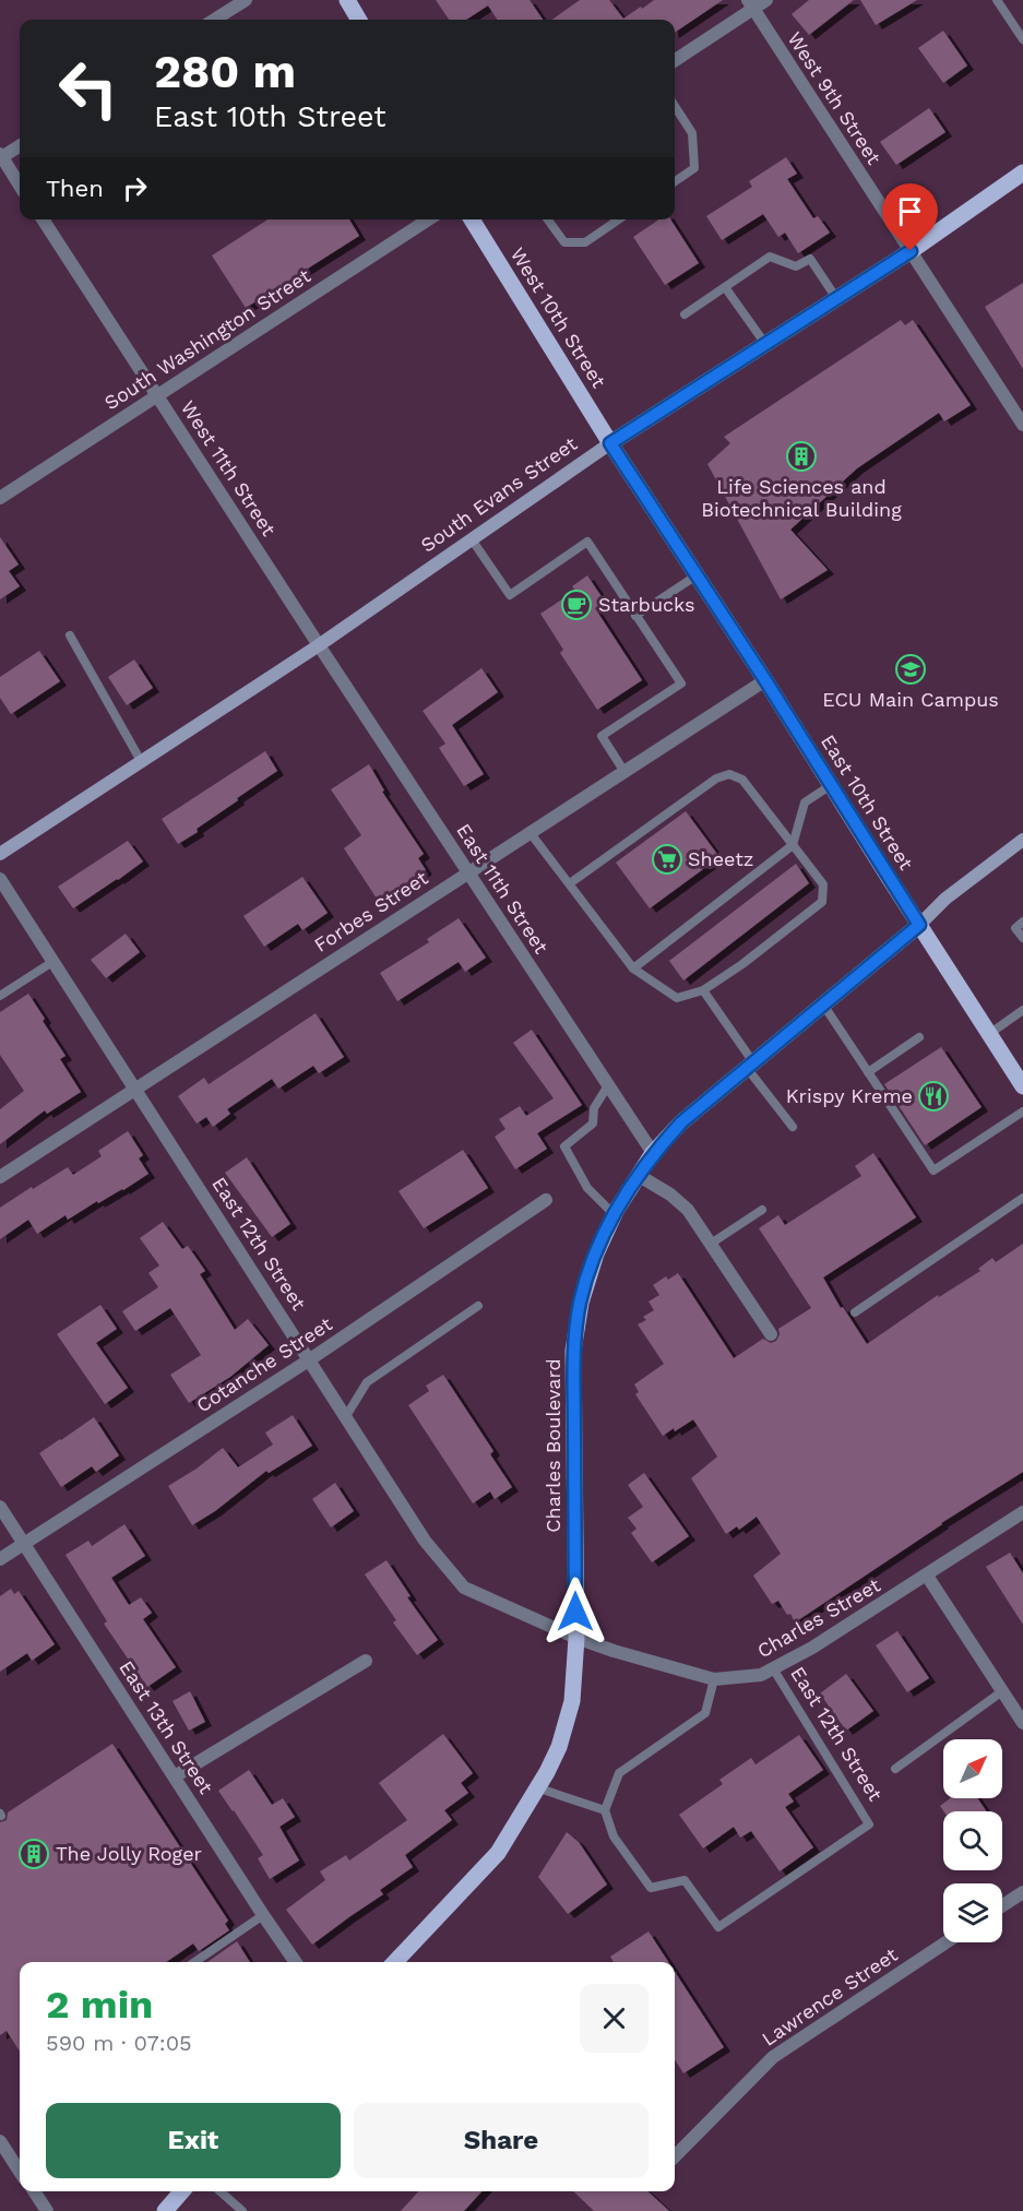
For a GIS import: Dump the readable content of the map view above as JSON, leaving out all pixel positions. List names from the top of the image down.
{
  "streets": {
    "main road": [
      "West 10th Street",
      "South Evans Street",
      "East 10th Street",
      "Charles Boulevard"
    ],
    "street": [
      "West 9th Street",
      "South Washington Street",
      "West 11th Street",
      "East 11th Street",
      "Forbes Street",
      "East 12th Street",
      "Cotanche Street",
      "Charles Street",
      "East 13th Street",
      "Lawrence Street"
    ]
  },
  "crossings": [
    ["West 9th Street", "South Evans Street"],
    ["West 10th Street", "South Evans Street"],
    ["West 10th Street", "East 10th Street"],
    ["South Washington Street", "West 11th Street"],
    ["West 11th Street", "South Evans Street"],
    ["West 11th Street", "East 11th Street"],
    ["South Evans Street", "East 10th Street"],
    ["South Evans Street", "East 11th Street"],
    ["East 10th Street", "Forbes Street"],
    ["East 10th Street", "Charles Boulevard"],
    ["East 11th Street", "Forbes Street"],
    ["East 11th Street", "Charles Boulevard"],
    ["Forbes Street", "East 12th Street"],
    ["East 12th Street", "Cotanche Street"],
    ["East 12th Street", "Charles Boulevard"],
    ["East 12th Street", "Charles Street"],
    ["Cotanche Street", "East 13th Street"],
    ["Charles Boulevard", "Charles Street"]
  ],
  "places": {
    "building": ["Life Sciences and Biotechnical Building", "The Jolly Roger"],
    "cafe": ["Starbucks"],
    "school or university": ["ECU Main Campus"],
    "supermarket": ["Sheetz"],
    "restaurant": ["Krispy Kreme"]
  },
  "north": "top right",
  "page": {
    "turn": ["280 m", "East 10th Street"],
    "then": "Then",
    "heading": ["2 min", "590 m · 07:05"],
    "buttons": ["Exit", "Share"]
  }
}
